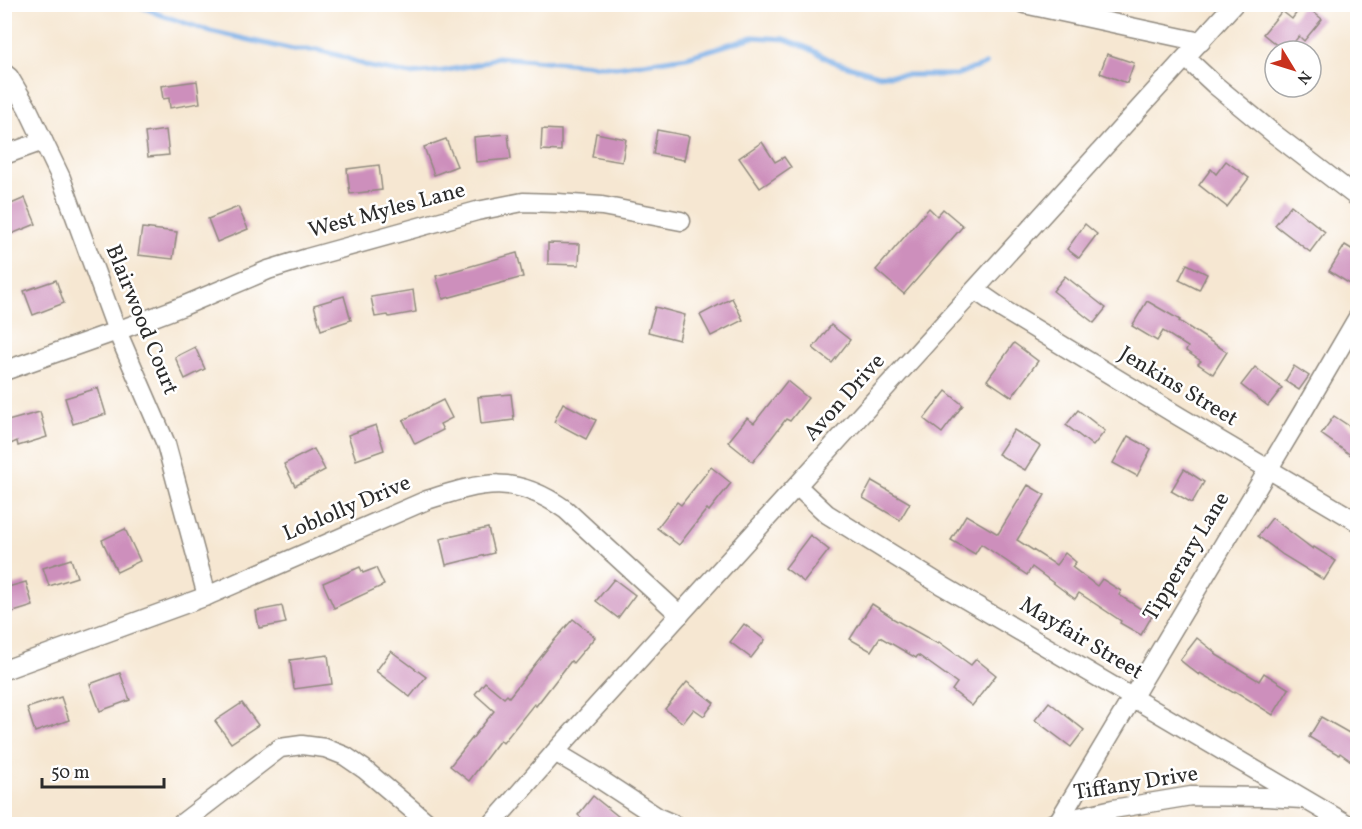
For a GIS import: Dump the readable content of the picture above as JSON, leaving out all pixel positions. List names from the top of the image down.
{
  "streets": {
    "street": [
      "West Myles Lane",
      "Blairwood Court",
      "Jenkins Street",
      "Avon Drive",
      "Loblolly Drive",
      "Tipperary Lane",
      "Mayfair Street",
      "Tiffany Drive"
    ]
  },
  "crossings": [
    ["West Myles Lane", "Blairwood Court"],
    ["Blairwood Court", "Loblolly Drive"],
    ["Jenkins Street", "Avon Drive"],
    ["Jenkins Street", "Tipperary Lane"],
    ["Avon Drive", "Loblolly Drive"],
    ["Avon Drive", "Mayfair Street"],
    ["Tipperary Lane", "Mayfair Street"],
    ["Tipperary Lane", "Tiffany Drive"],
    ["Mayfair Street", "Tiffany Drive"]
  ],
  "scale_bar": "50 m",
  "north": "bottom right"
}
